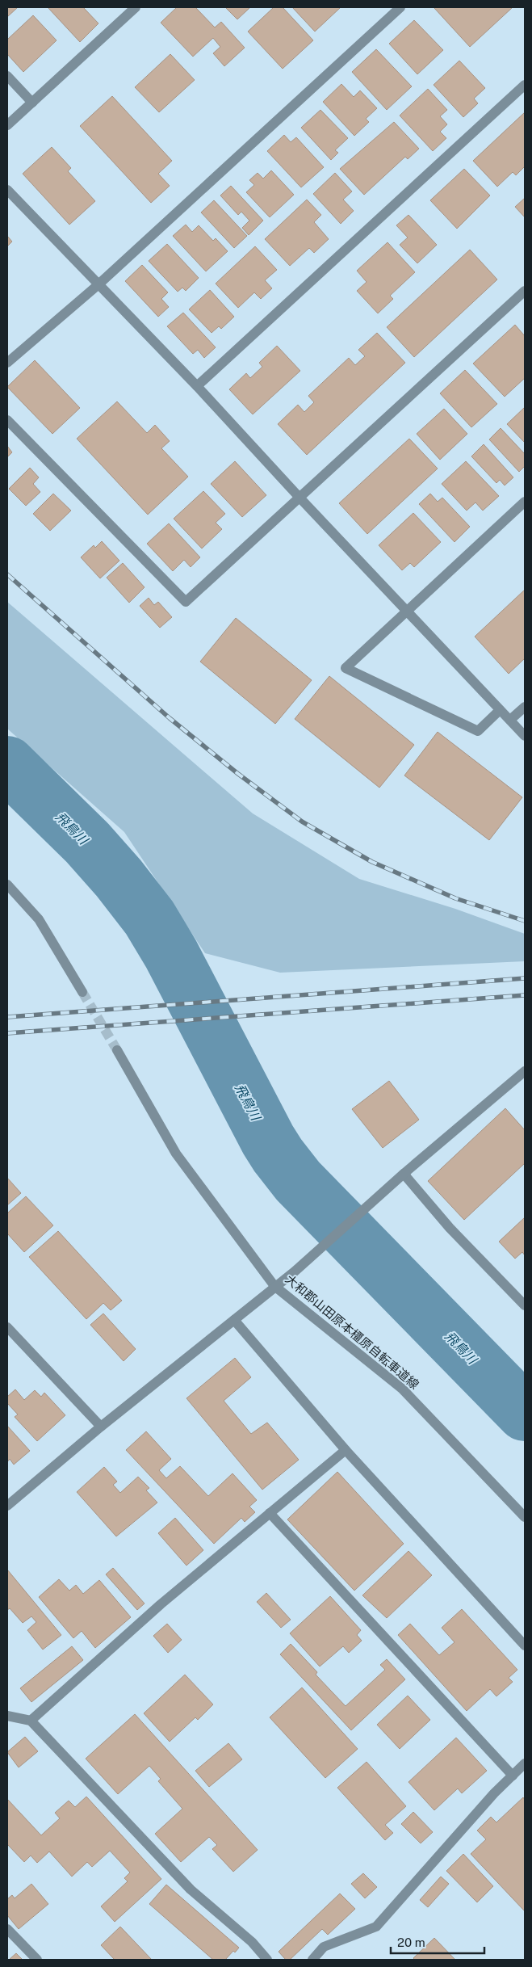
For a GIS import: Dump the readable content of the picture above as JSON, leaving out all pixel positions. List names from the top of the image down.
{
  "streets": {
    "street": ["大和郡山田原本橿原自転車道線"]
  },
  "water": ["飛鳥川"],
  "scale_bar": "20 m"
}
